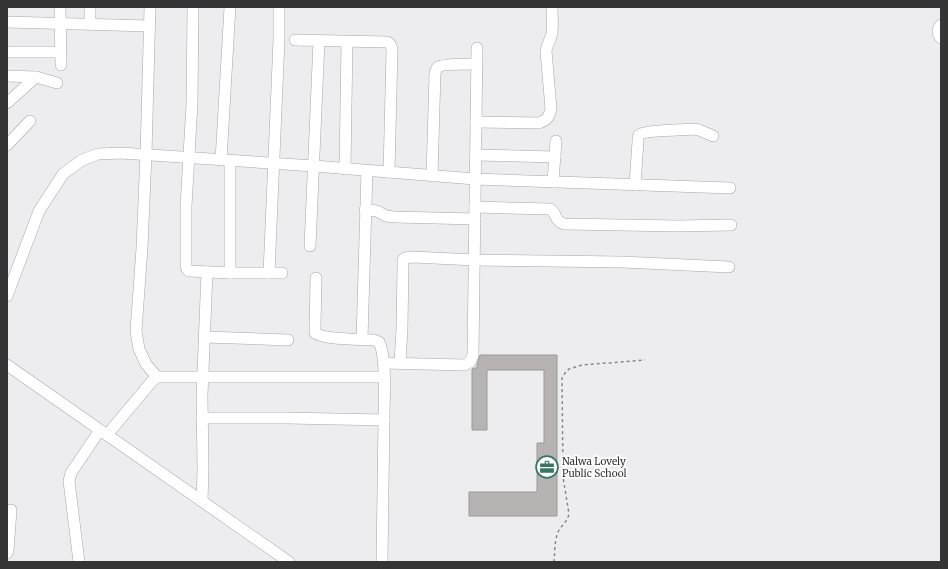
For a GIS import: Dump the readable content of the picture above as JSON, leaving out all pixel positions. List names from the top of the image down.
{
  "places": {
    "office": ["Nalwa Lovely Public School"]
  }
}
